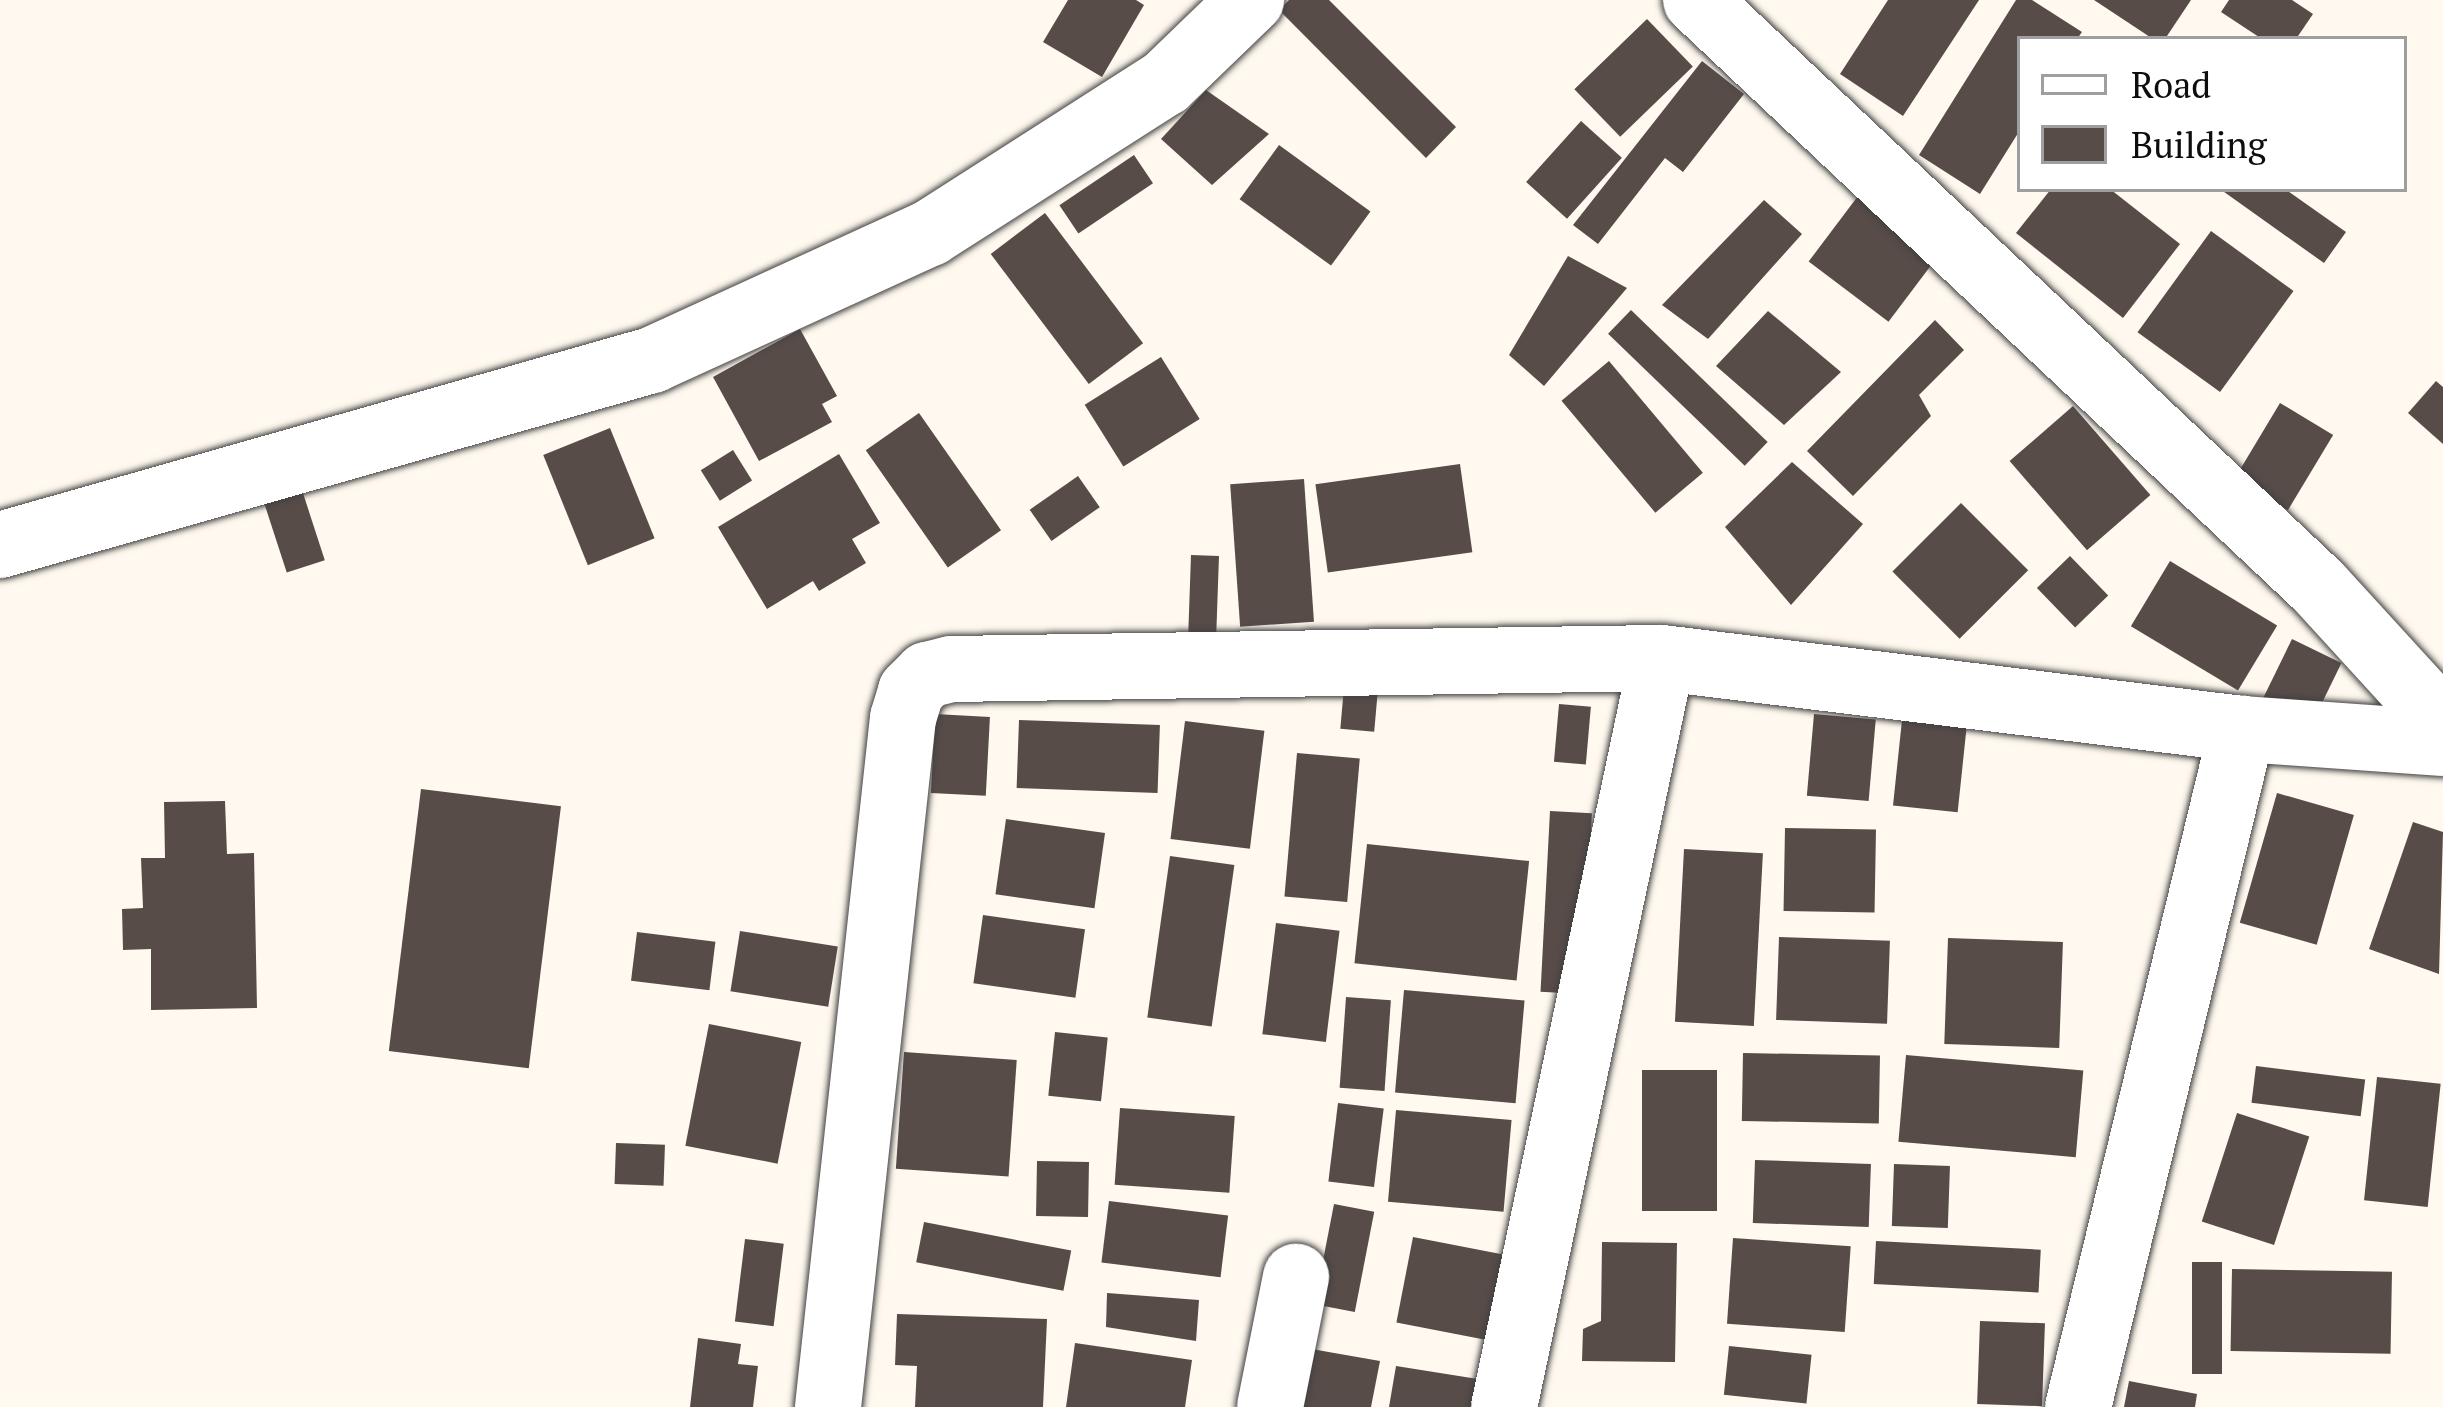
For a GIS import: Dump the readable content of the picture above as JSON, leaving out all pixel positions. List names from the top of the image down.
{
  "legend": ["Road", "Building"]
}
